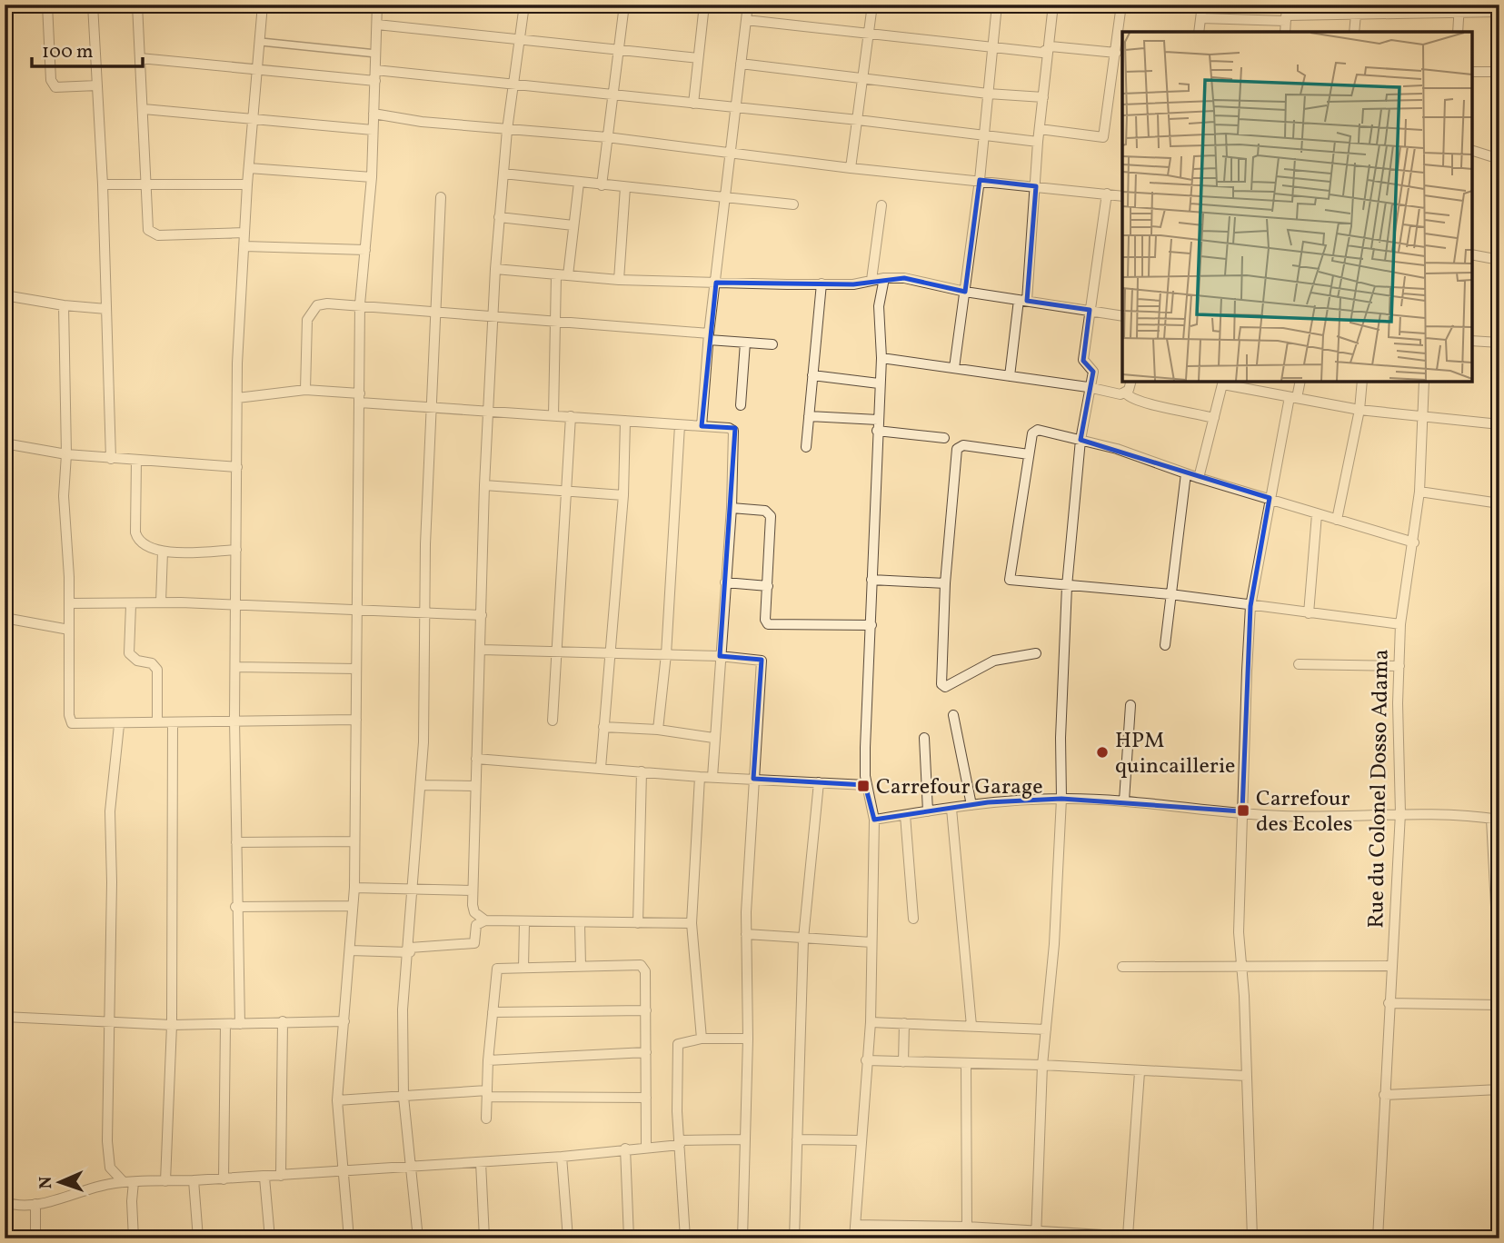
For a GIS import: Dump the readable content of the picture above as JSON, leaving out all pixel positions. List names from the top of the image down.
{
  "streets": {
    "street": ["Rue du Colonel Dosso Adama"]
  },
  "places": {
    "other": ["HPM quincaillerie"],
    "transit": ["Carrefour Garage", "Carrefour des Ecoles"]
  },
  "scale_bar": "100 m",
  "north": "left"
}
